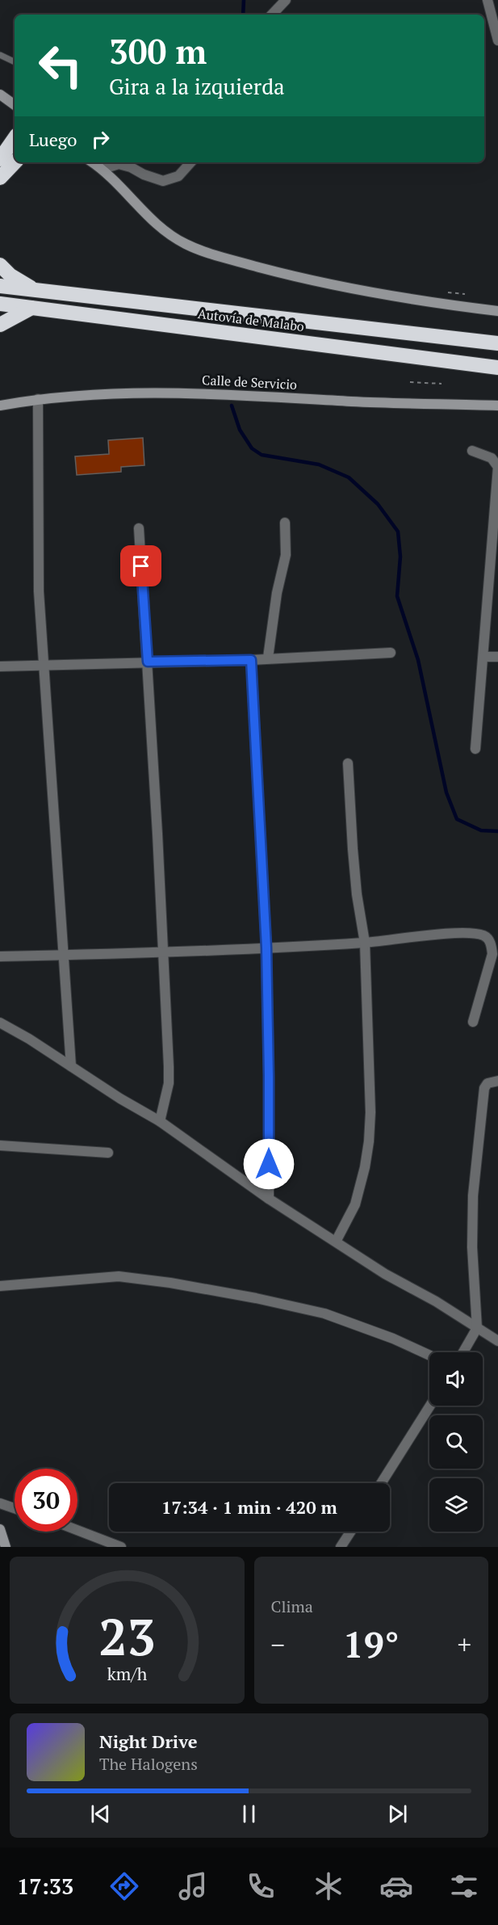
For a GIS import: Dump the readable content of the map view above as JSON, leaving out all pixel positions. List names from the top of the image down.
{
  "streets": {
    "highway": ["Autovía de Malabo"],
    "street": ["Calle de Servicio"]
  },
  "page": {
    "turn": ["300 m", "Gira a la izquierda"],
    "then": "Luego",
    "limit": "30",
    "trip": "17:34 · 1 min · 420 m",
    "tile": "Clima",
    "heat": ["−", "19°", "+"],
    "song": ["Night Drive", "The Halogens"],
    "tabs": "17:33",
    "gauge": ["23", "km/h"]
  }
}
